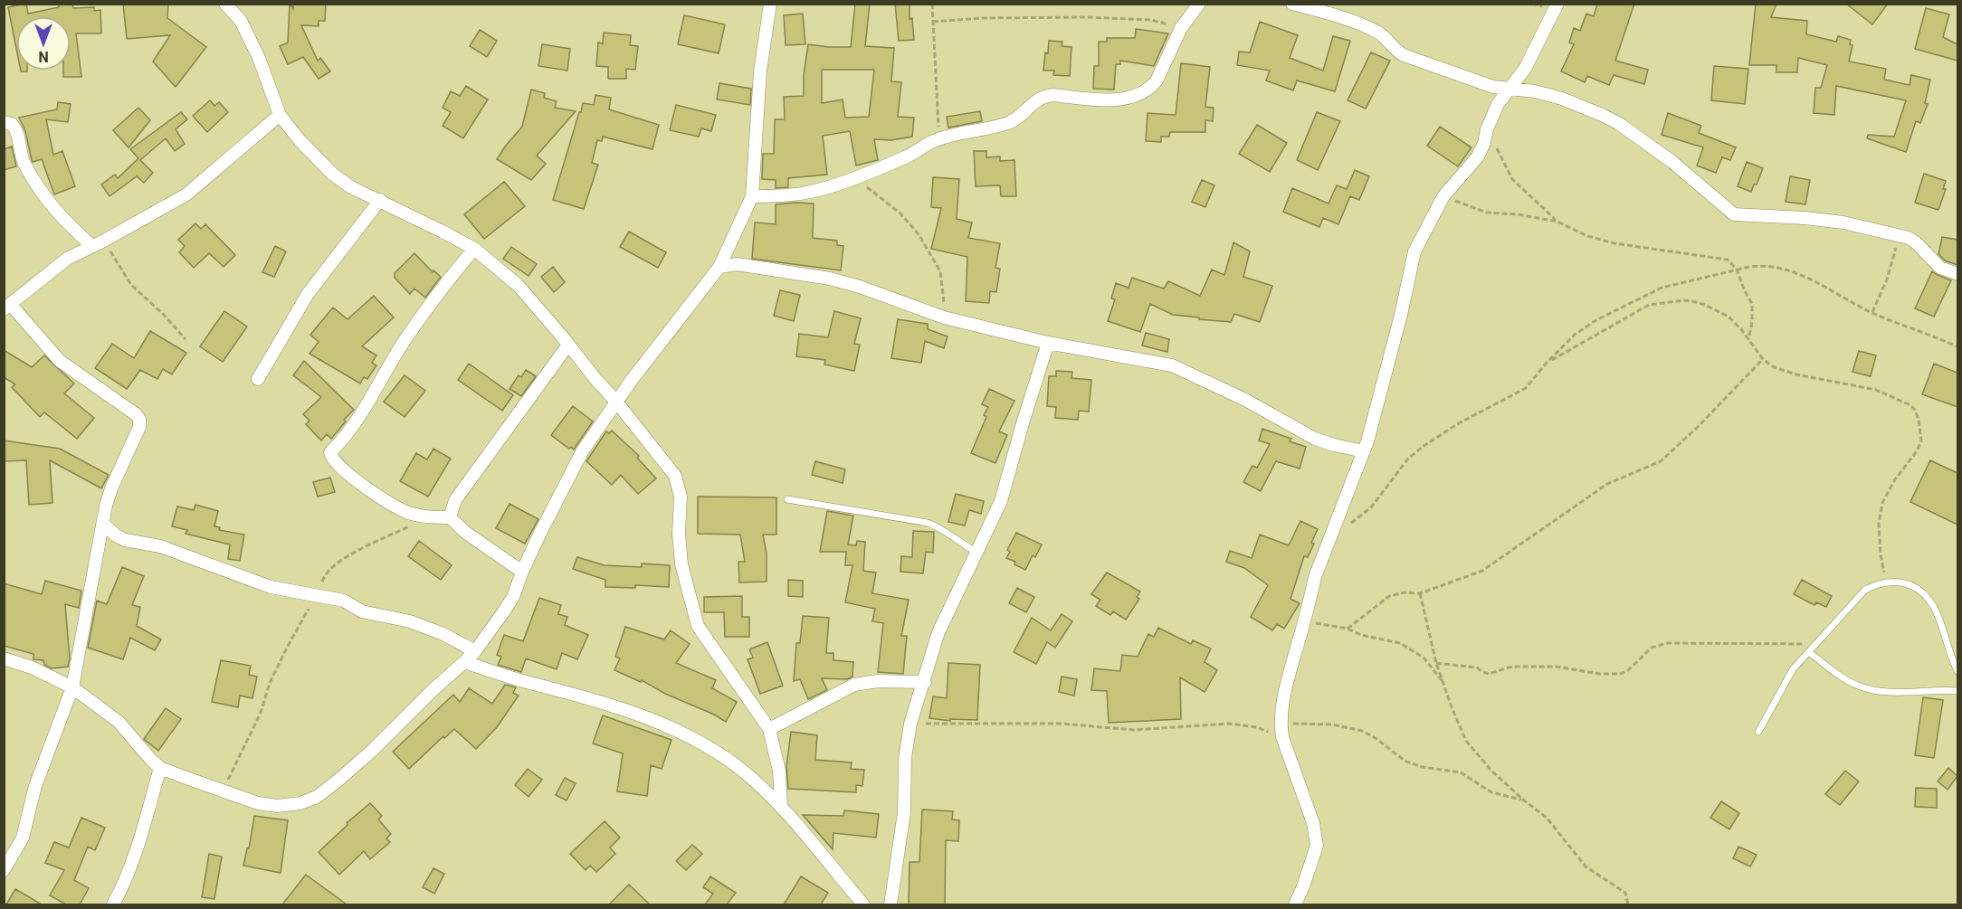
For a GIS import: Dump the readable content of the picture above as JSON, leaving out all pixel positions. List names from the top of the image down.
{
  "north": "bottom"
}
